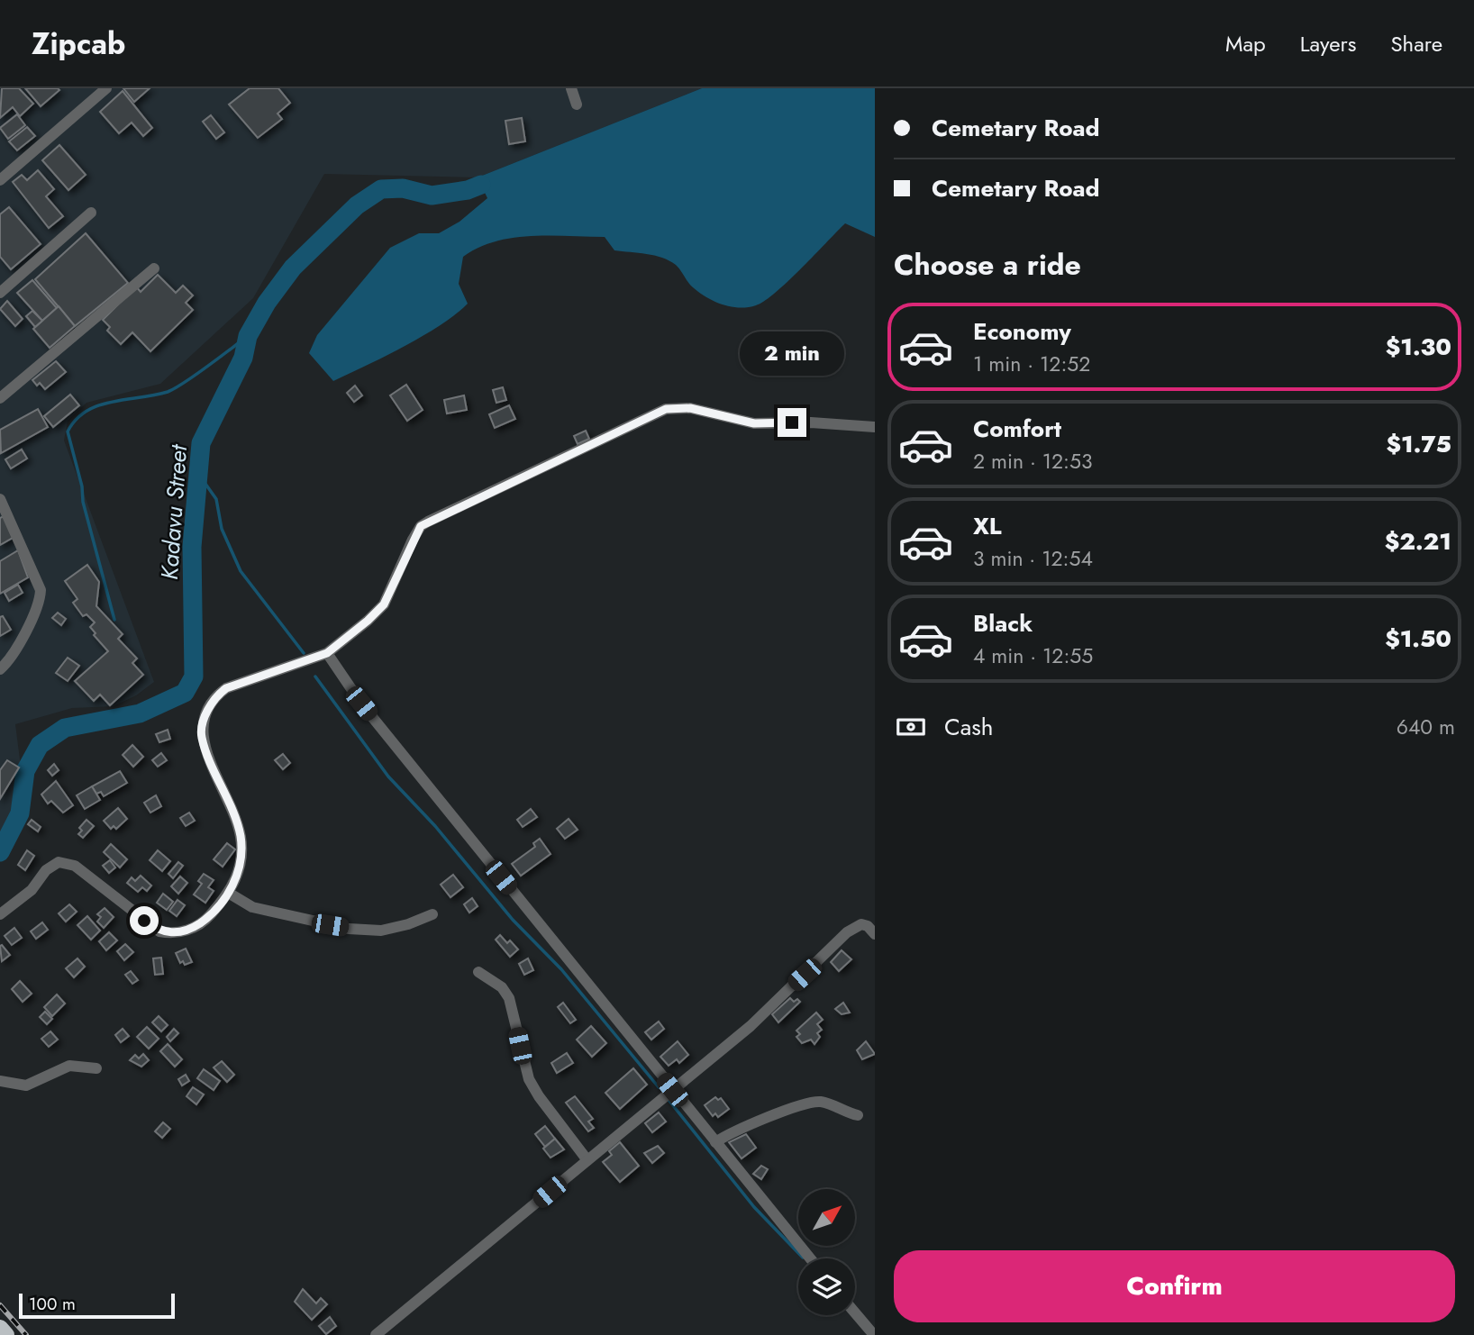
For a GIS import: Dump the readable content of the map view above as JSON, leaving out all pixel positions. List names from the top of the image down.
{
  "water": ["Kadavu Street"],
  "scale_bar": "100 m",
  "north": "top right",
  "page": {
    "header": "Zipcab",
    "nav": ["Map", "Layers", "Share"],
    "banner": ["Cemetary Road", "Cemetary Road"],
    "heading": "Choose a ride",
    "list": [
      {
        "name": "Economy",
        "note": "1 min · 12:52",
        "value": "$1.30"
      },
      {
        "name": "Comfort",
        "note": "2 min · 12:53",
        "value": "$1.75"
      },
      {
        "name": "XL",
        "note": "3 min · 12:54",
        "value": "$2.21"
      },
      {
        "name": "Black",
        "note": "4 min · 12:55",
        "value": "$1.50"
      }
    ],
    "bubble": "2 min",
    "pay": ["Cash", "640 m"],
    "buttons": "Confirm",
    "scale": "100 m"
  }
}
